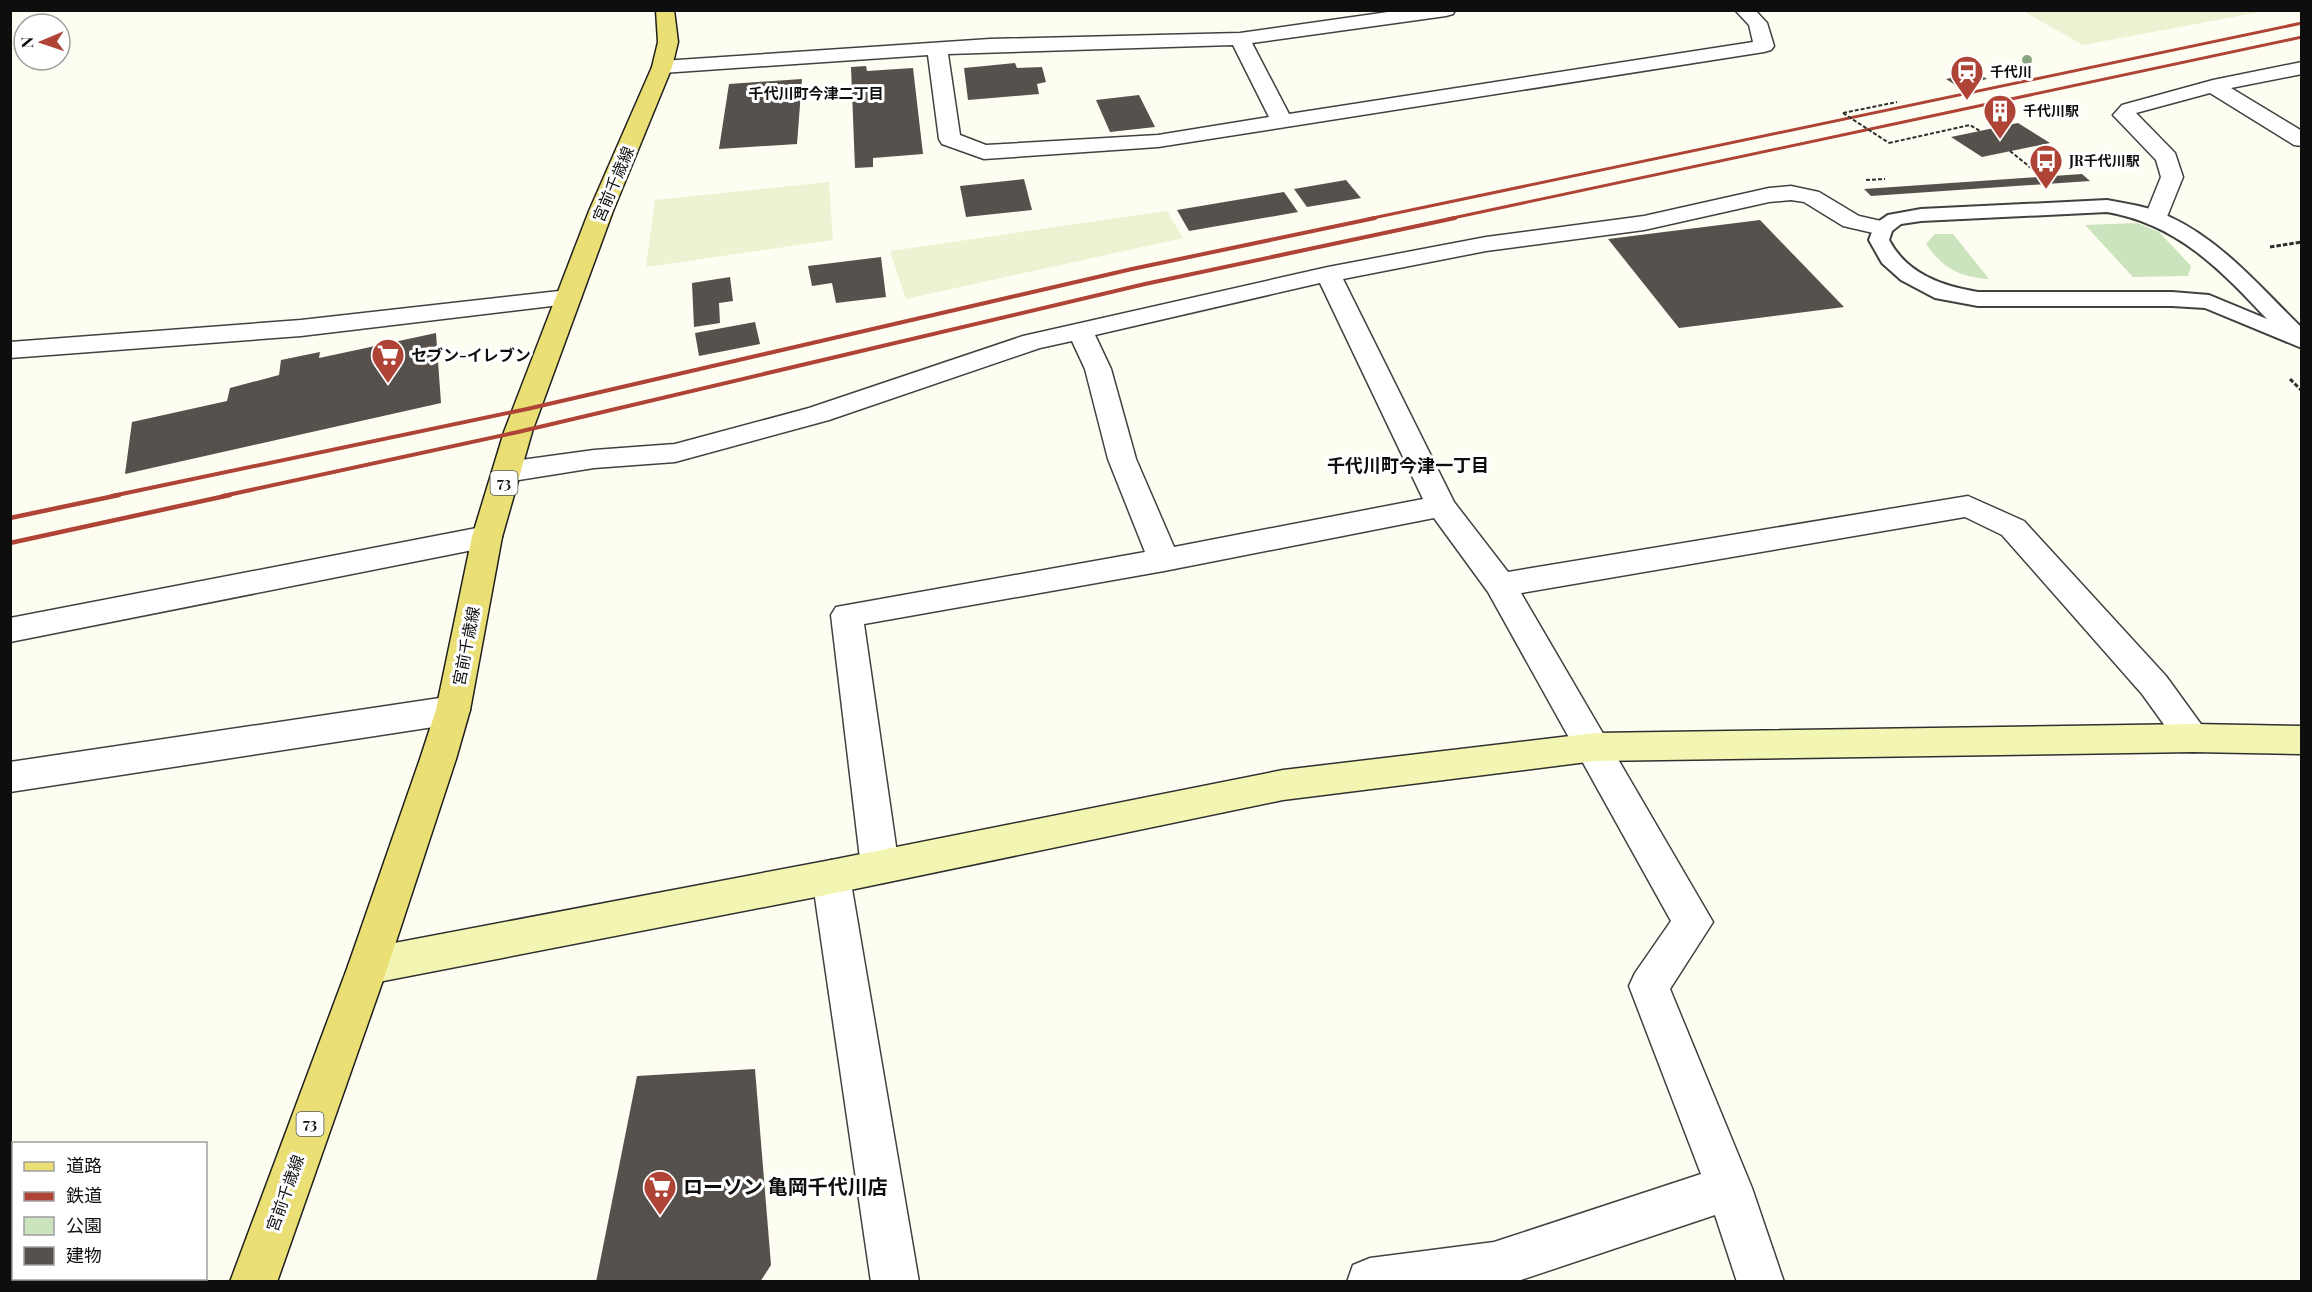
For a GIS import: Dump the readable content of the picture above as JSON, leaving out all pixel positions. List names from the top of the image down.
{
  "streets": {
    "main road": ["宮前千歳線", "73"]
  },
  "districts": ["千代川町今津二丁目", "千代川町今津一丁目"],
  "places": {
    "station": ["千代川"],
    "building": ["千代川駅"],
    "bus stop": ["JR千代川駅"],
    "supermarket": ["セブン-イレブン", "ローソン 亀岡千代川店"]
  },
  "legend": [
    "道路",
    "鉄道",
    "公園",
    "建物"
  ],
  "north": "left"
}
